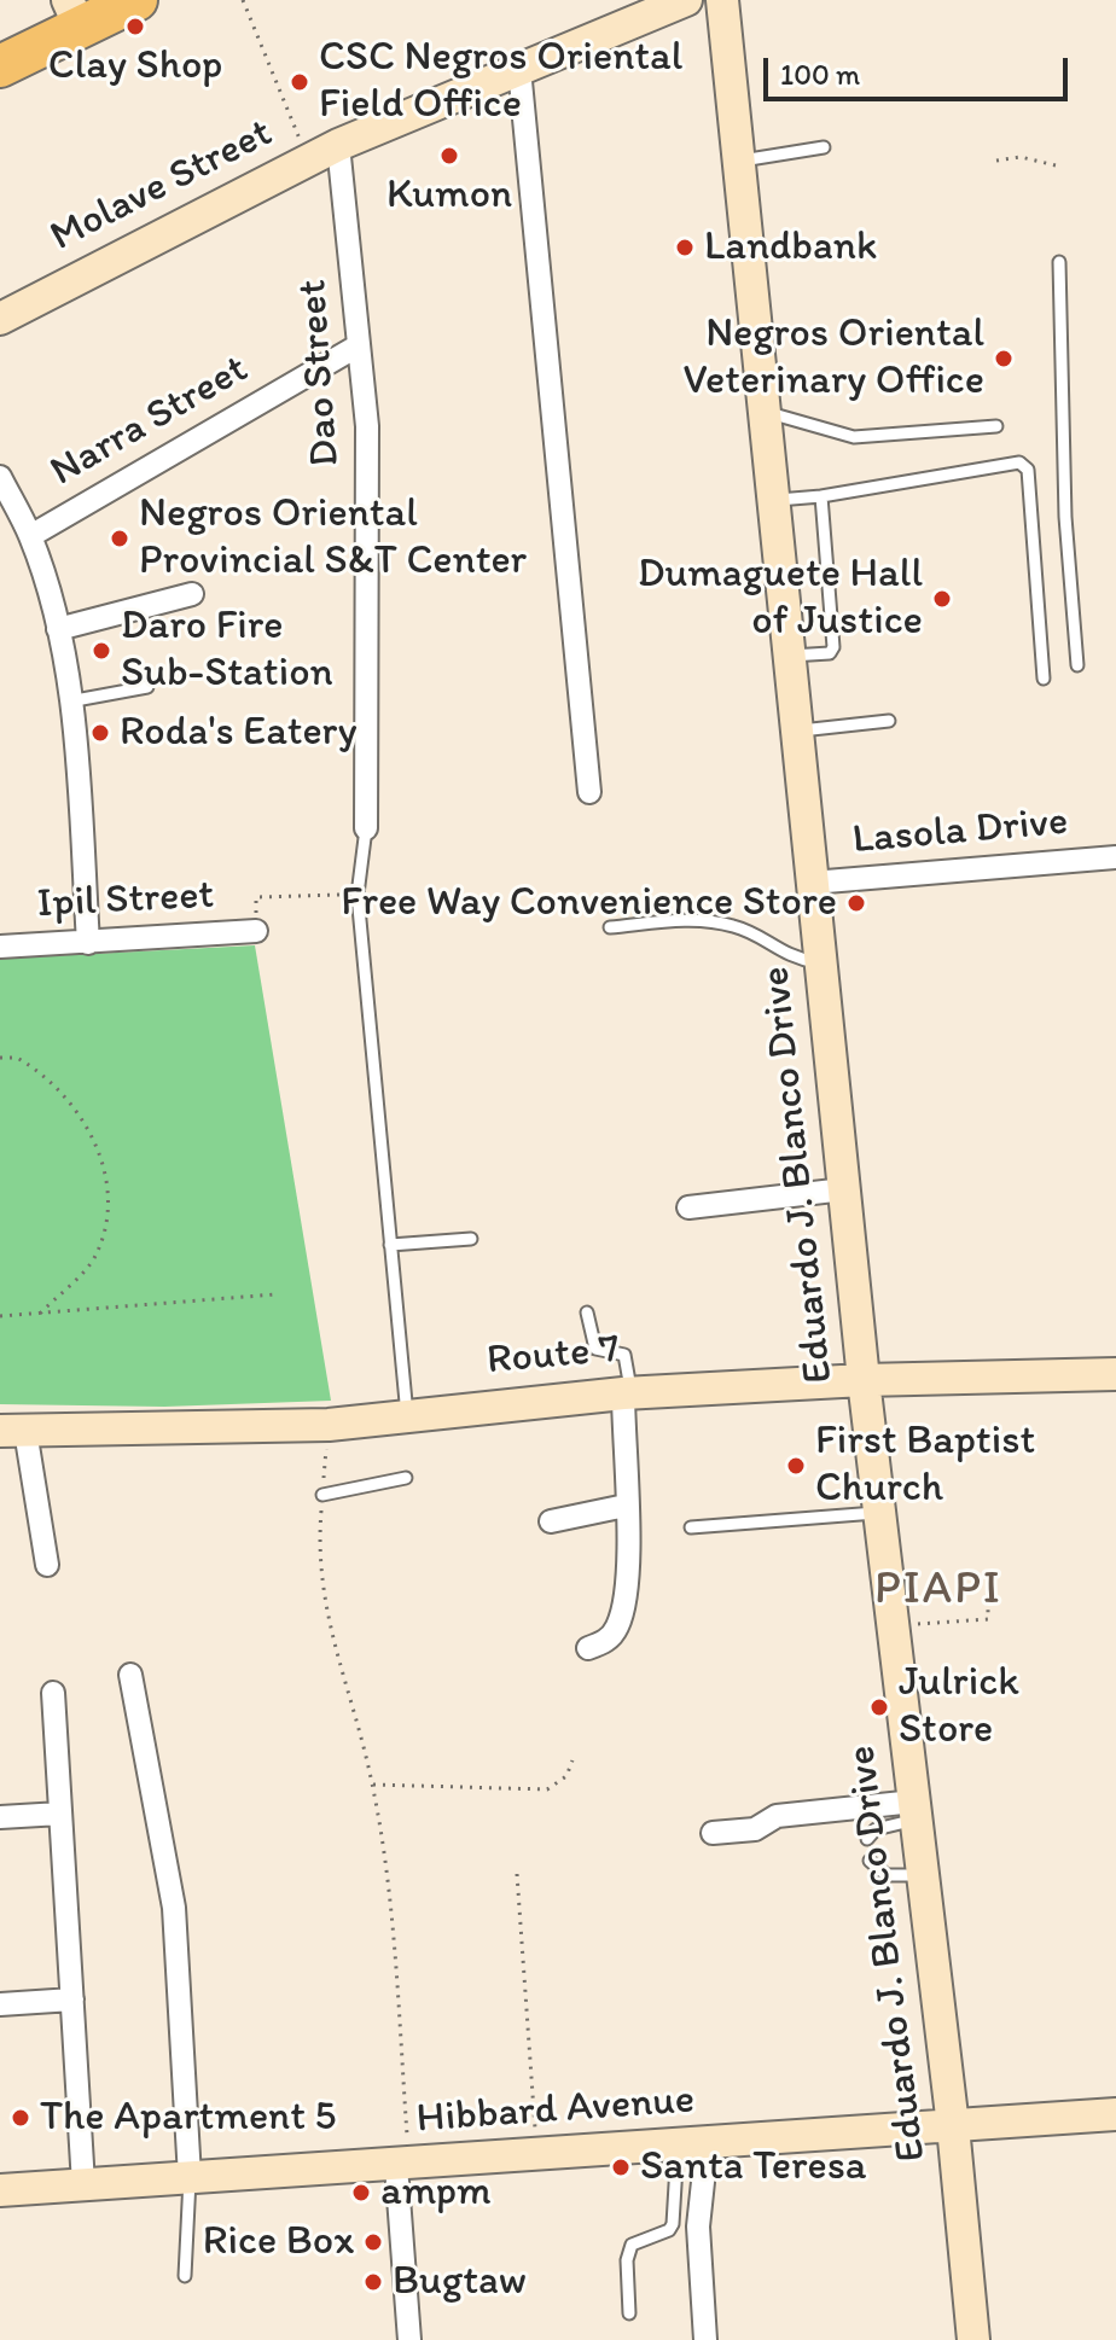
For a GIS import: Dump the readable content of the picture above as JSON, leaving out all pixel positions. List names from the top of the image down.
{
  "streets": {
    "main road": [
      "Molave Street",
      "Eduardo J. Blanco Drive",
      "Route 7",
      "Hibbard Avenue"
    ],
    "street": [
      "Dao Street",
      "Narra Street",
      "Lasola Drive",
      "Ipil Street"
    ]
  },
  "crossings": [
    ["Molave Street", "Dao Street"],
    ["Dao Street", "Narra Street"],
    ["Lasola Drive", "Eduardo J. Blanco Drive"],
    ["Eduardo J. Blanco Drive", "Route 7"],
    ["Eduardo J. Blanco Drive", "Hibbard Avenue"]
  ],
  "districts": ["PIAPI"],
  "places": [
    "Clay Shop",
    "CSC Negros Oriental Field Office",
    "Kumon",
    "Landbank",
    "Negros Oriental Veterinary Office",
    "Negros Oriental Provincial S&T Center",
    "Dumaguete Hall of Justice",
    "Daro Fire Sub-Station",
    "Roda's Eatery",
    "Free Way Convenience Store",
    "First Baptist Church",
    "Julrick Store",
    "The Apartment 5",
    "Santa Teresa",
    "ampm",
    "Rice Box",
    "Bugtaw"
  ],
  "scale_bar": "100 m"
}
